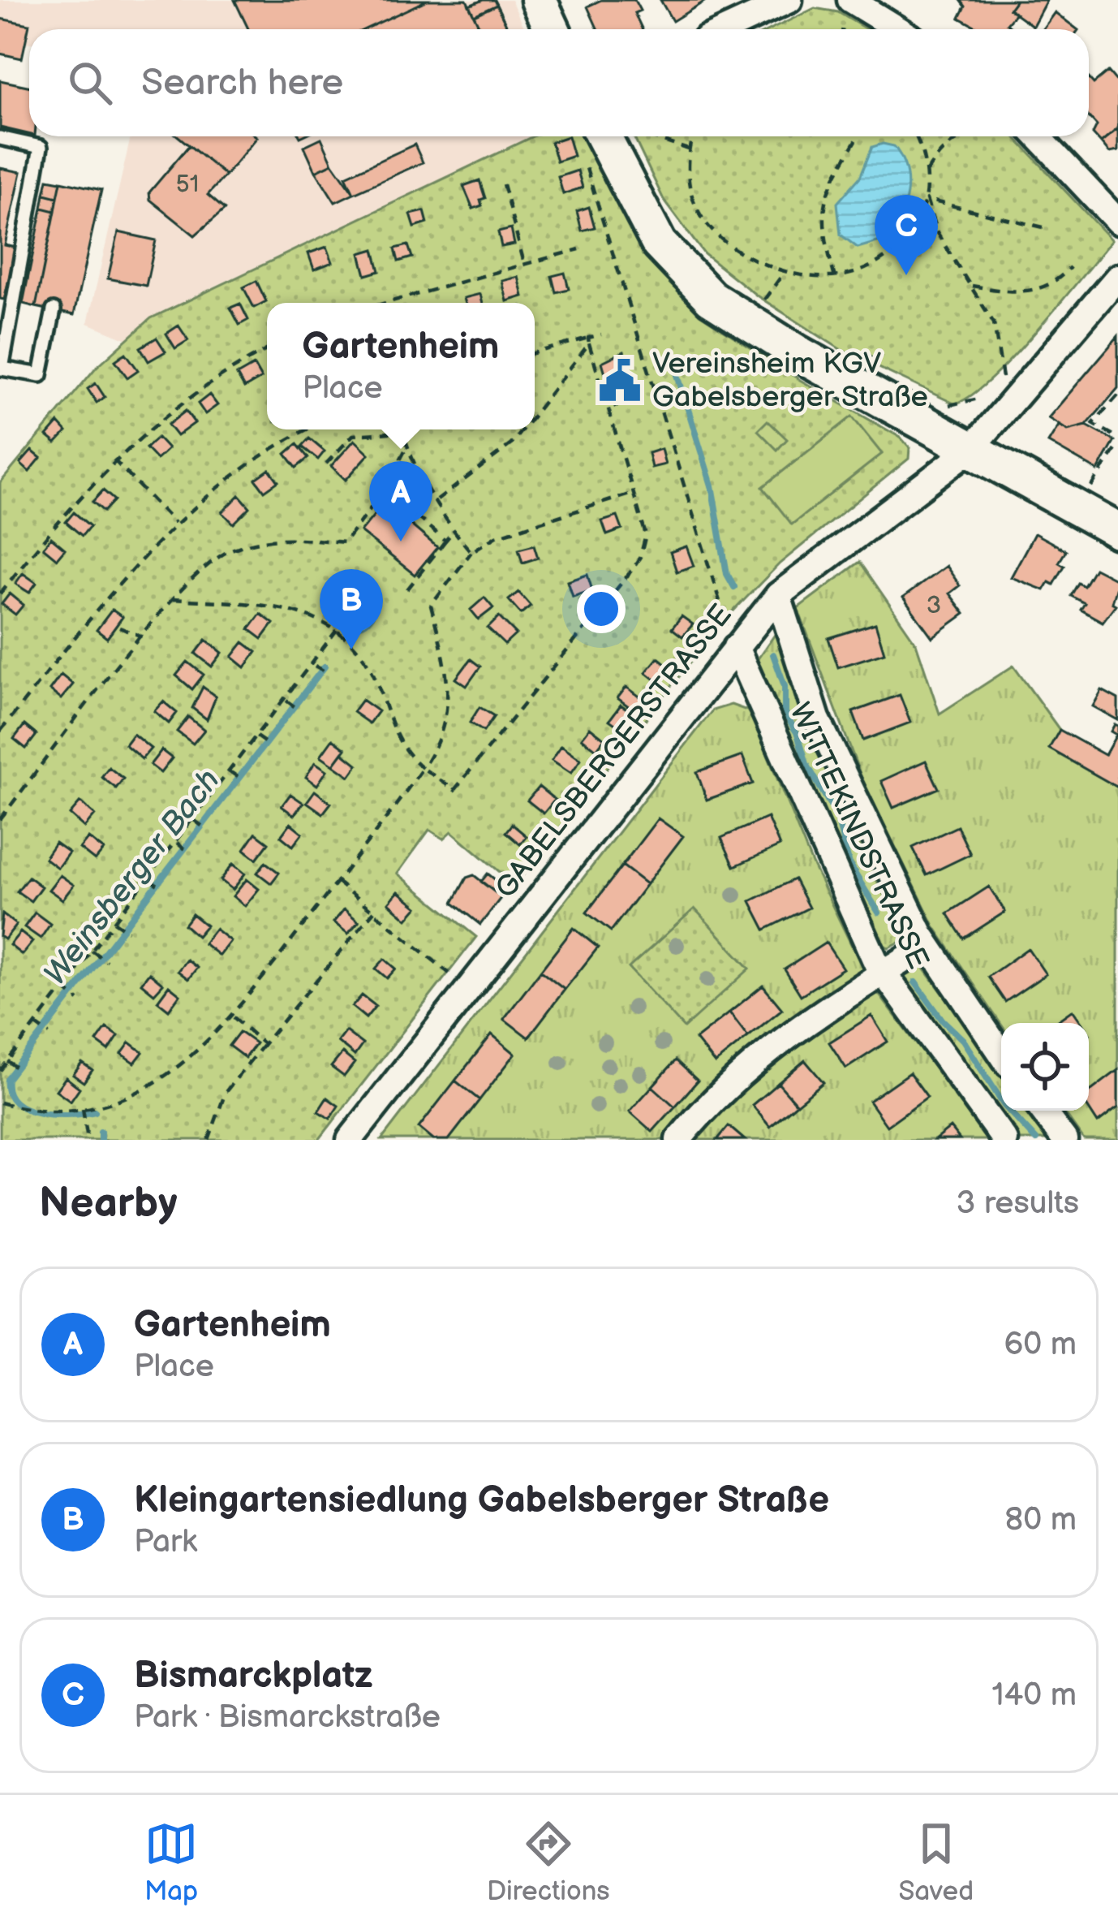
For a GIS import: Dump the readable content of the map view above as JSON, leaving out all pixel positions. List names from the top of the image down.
{
  "streets": {
    "street": ["GABELSBERGERSTRASSE", "WITTEKINDSTRASSE"]
  },
  "crossings": [
    ["GABELSBERGERSTRASSE", "WITTEKINDSTRASSE"]
  ],
  "water": ["Weinsberger Bach"],
  "places": {
    "public building": ["Vereinsheim KGV Gabelsberger Straße"]
  },
  "house_numbers": ["51", "3"],
  "page": {
    "search": "Search here",
    "pins": ["C", "A", "B"],
    "popup": ["Gartenheim", "Place"],
    "heading": ["Nearby", "3 results"],
    "list": [
      {
        "mark": "A",
        "name": "Gartenheim",
        "note": "Place",
        "value": "60 m"
      },
      {
        "mark": "B",
        "name": "Kleingartensiedlung Gabelsberger Straße",
        "note": "Park",
        "value": "80 m"
      },
      {
        "mark": "C",
        "name": "Bismarckplatz",
        "note": "Park · Bismarckstraße",
        "value": "140 m"
      }
    ],
    "nav": ["Map", "Directions", "Saved"]
  }
}
